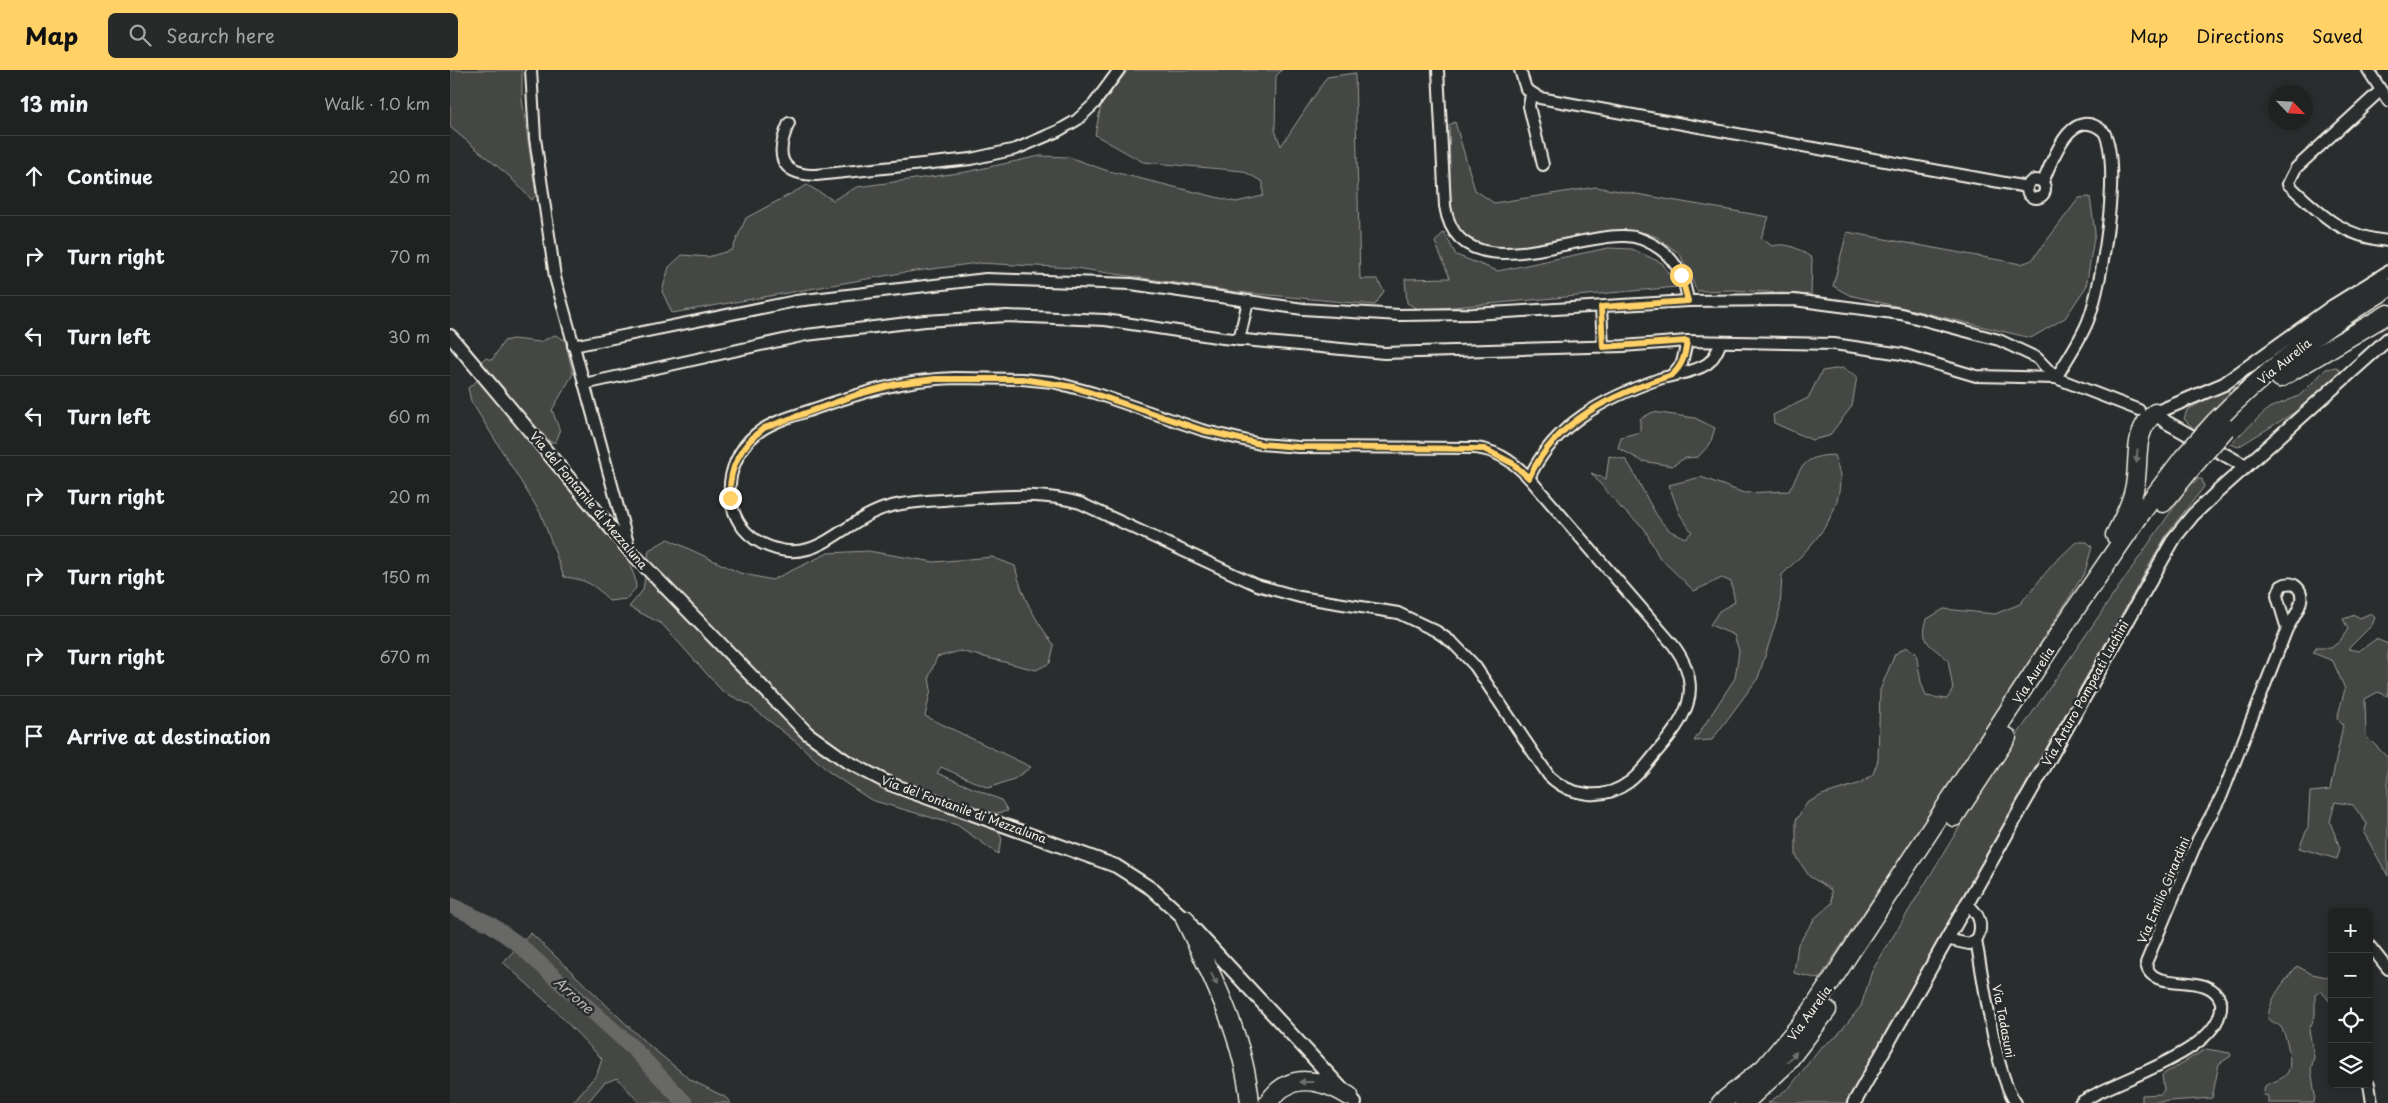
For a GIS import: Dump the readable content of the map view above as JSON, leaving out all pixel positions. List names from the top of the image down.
{
  "streets": {
    "highway": ["Via Aurelia"],
    "street": [
      "Via del Fontanile di Mezzaluna",
      "Via Arturo Pompeati Luchini",
      "Via Emilio Girardini",
      "Via Tadasuni"
    ]
  },
  "crossings": [
    ["Via Arturo Pompeati Luchini", "Via Tadasuni"]
  ],
  "water": ["Arrone"],
  "north": "bottom right",
  "page": {
    "header": "Map",
    "search": "Search here",
    "nav": ["Map", "Directions", "Saved"],
    "heading": ["13 min", "Walk · 1.0 km"],
    "list": [
      ["Continue", "20 m"],
      ["Turn right", "70 m"],
      ["Turn left", "30 m"],
      ["Turn left", "60 m"],
      ["Turn right", "20 m"],
      ["Turn right", "150 m"],
      ["Turn right", "670 m"],
      "Arrive at destination"
    ],
    "map_buttons": ["+", "−"]
  }
}
